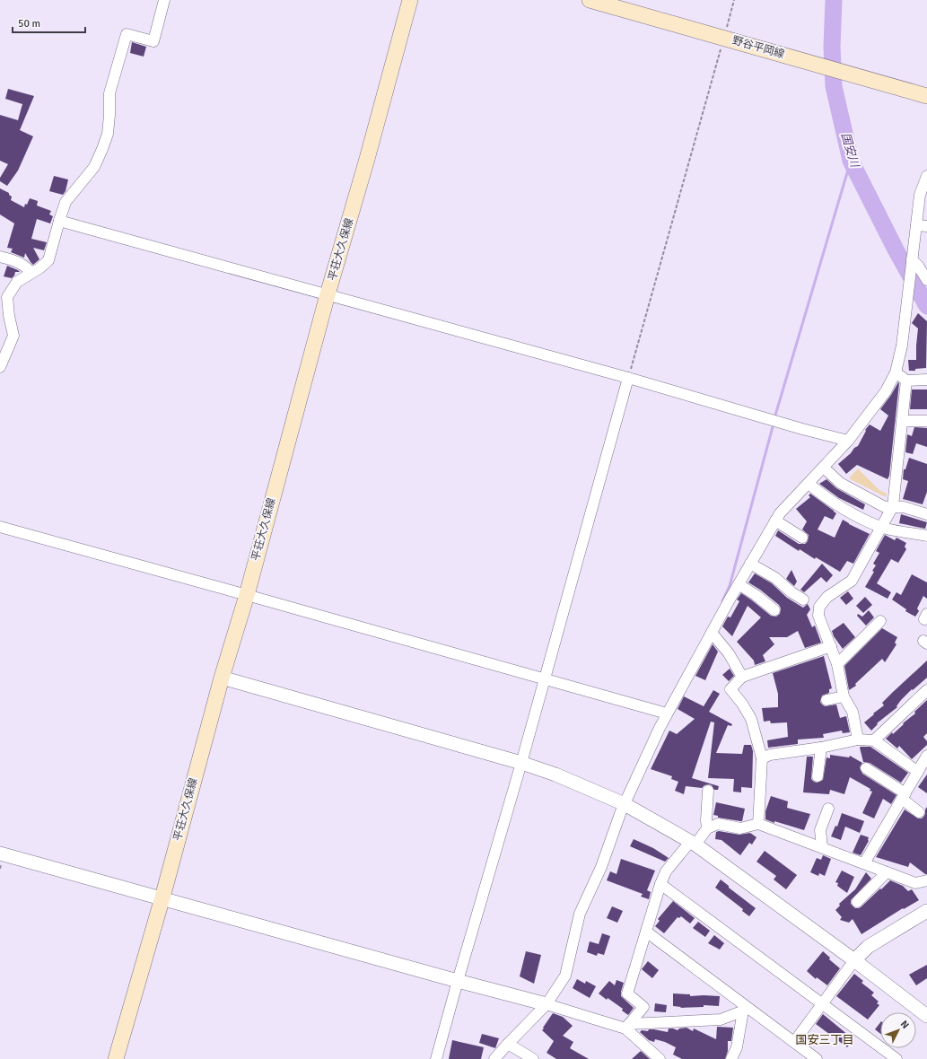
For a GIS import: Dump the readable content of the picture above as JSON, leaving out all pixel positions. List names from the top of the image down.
{
  "streets": {
    "main road": ["野谷平岡線", "平荘大久保線"]
  },
  "districts": ["国安三丁目"],
  "water": ["国安川"],
  "scale_bar": "50 m",
  "north": "top right"
}
